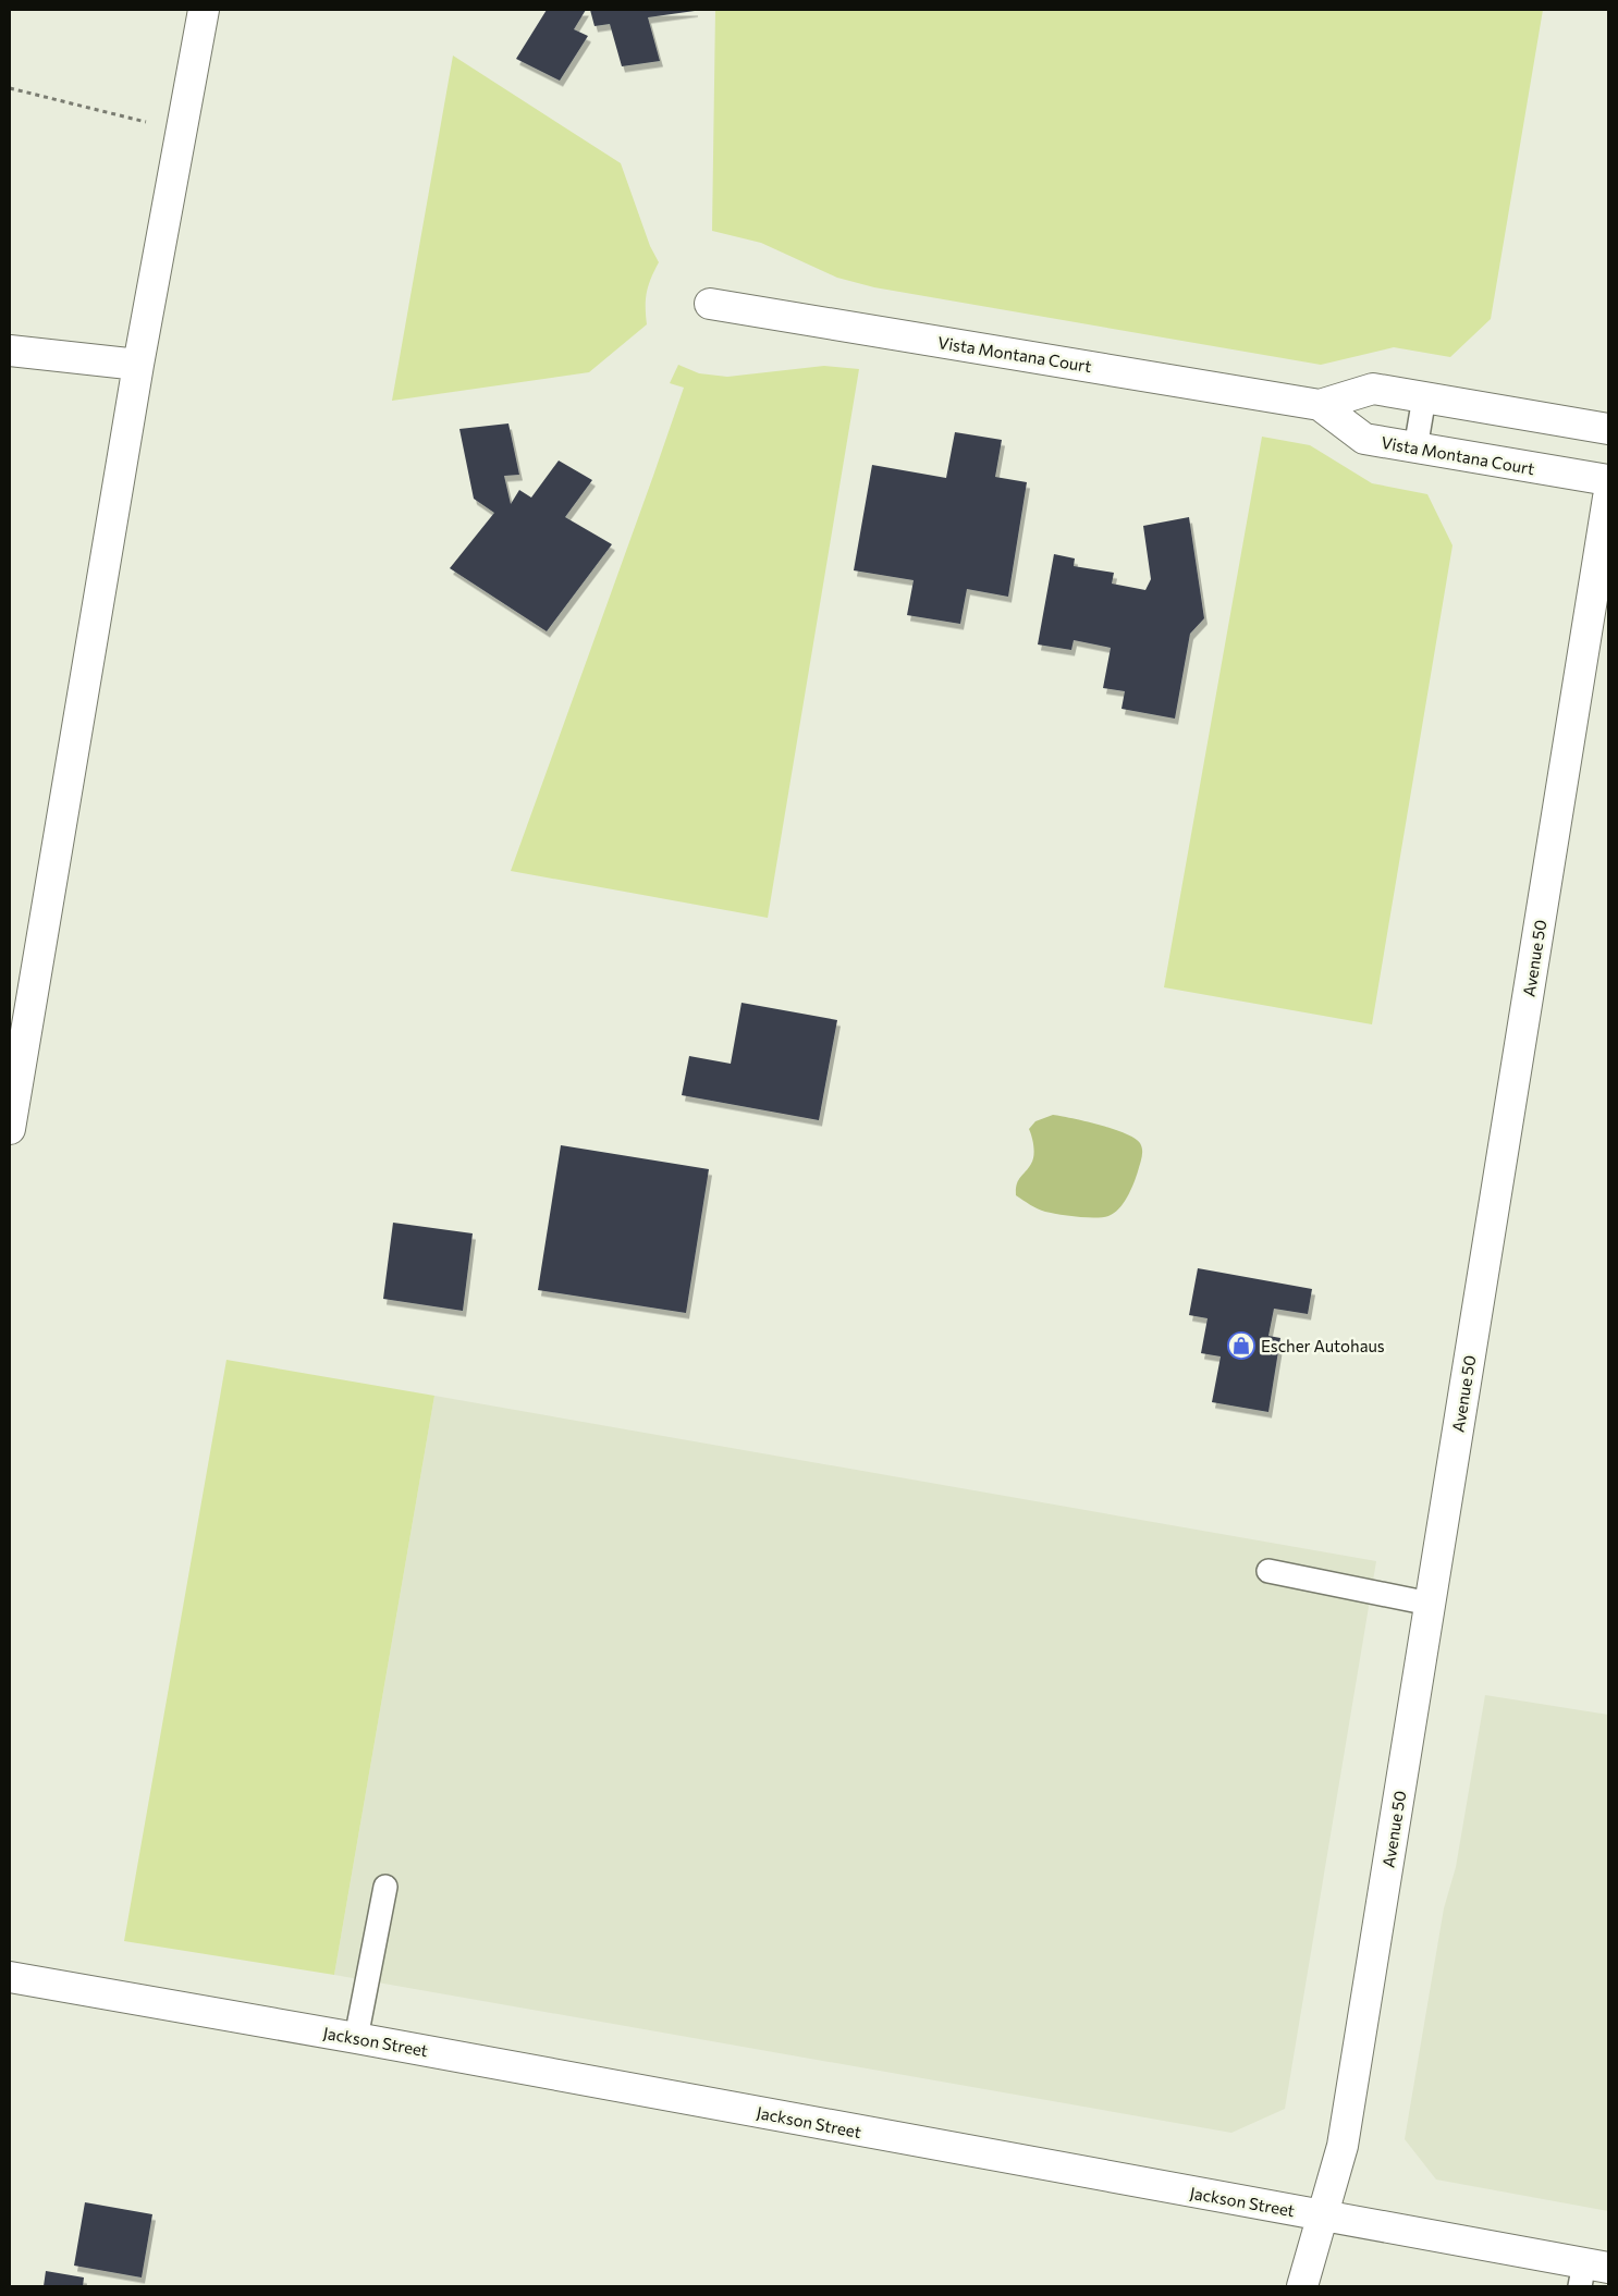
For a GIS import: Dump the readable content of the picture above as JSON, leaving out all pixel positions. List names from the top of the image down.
{
  "streets": {
    "main road": ["Vista Montana Court", "Avenue 50", "Jackson Street"]
  },
  "crossings": [
    ["Avenue 50", "Jackson Street"]
  ],
  "places": {
    "shop": ["Escher Autohaus"]
  }
}
